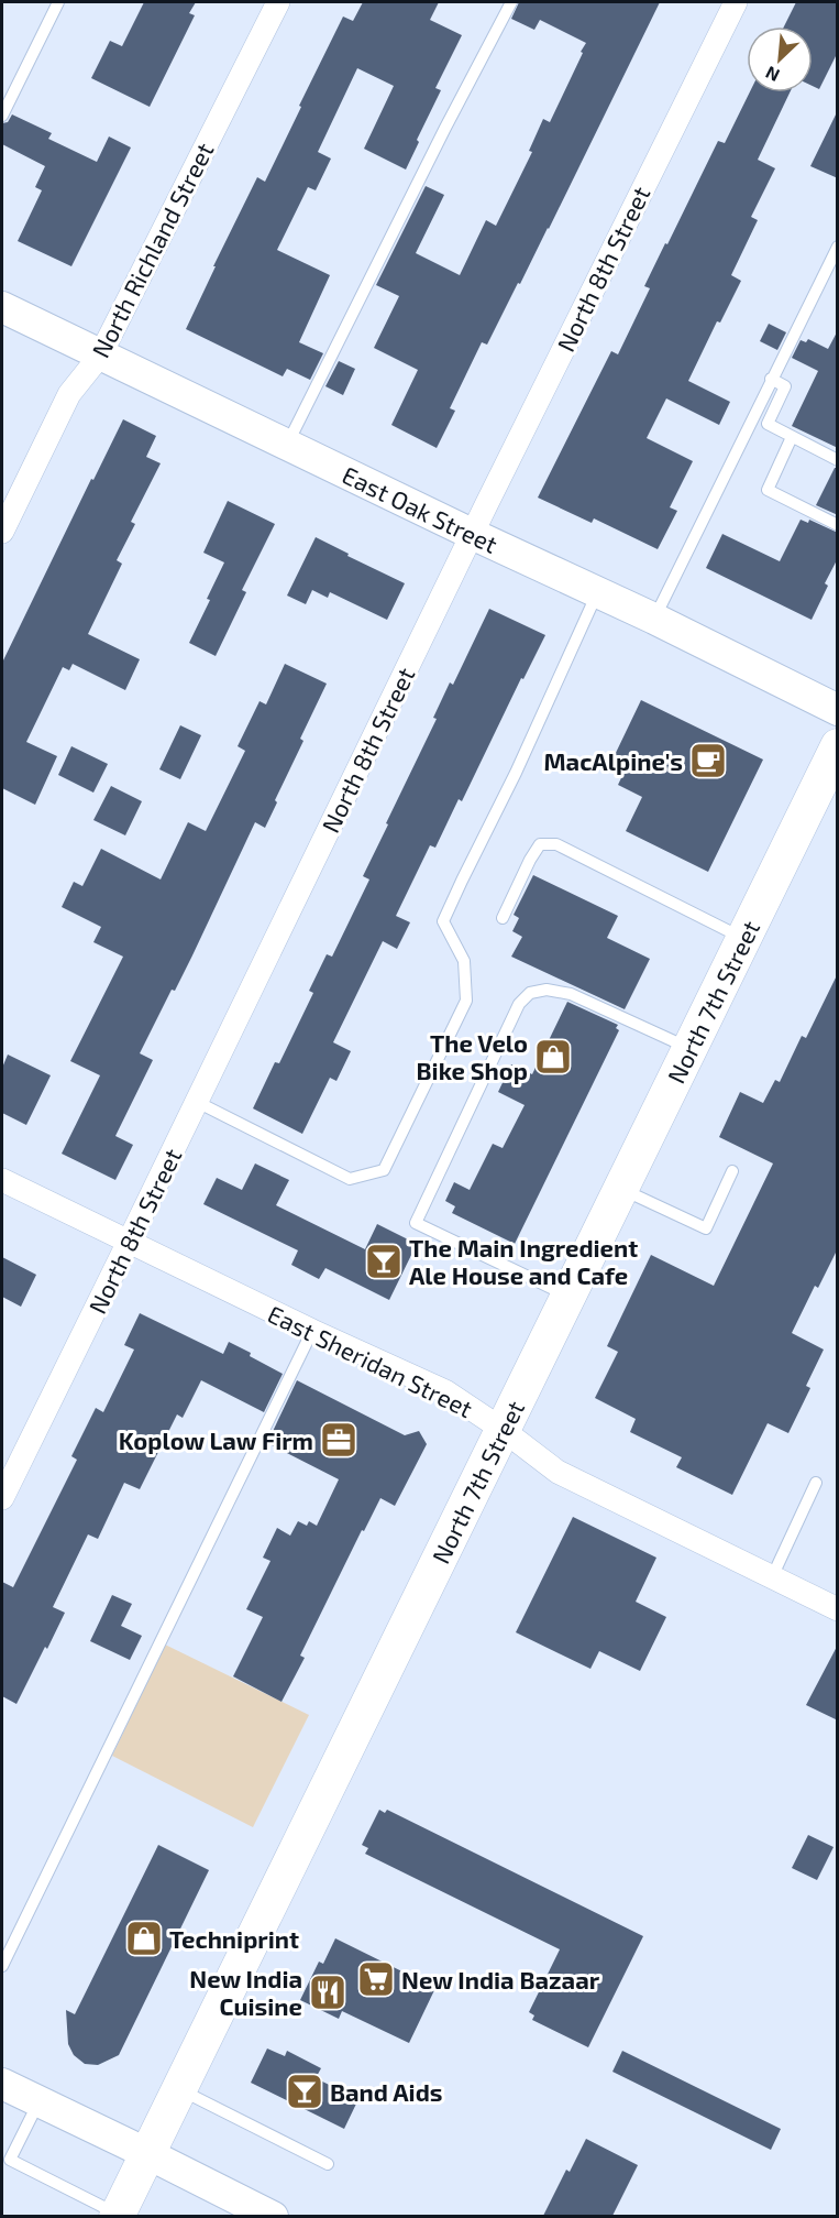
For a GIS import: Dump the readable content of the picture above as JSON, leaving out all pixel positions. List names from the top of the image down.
{
  "streets": {
    "main road": ["North 7th Street"],
    "street": [
      "North Richland Street",
      "North 8th Street",
      "East Oak Street",
      "East Sheridan Street"
    ]
  },
  "crossings": [
    ["North Richland Street", "East Oak Street"],
    ["North 8th Street", "East Oak Street"],
    ["North 8th Street", "East Sheridan Street"],
    ["North 7th Street", "East Sheridan Street"]
  ],
  "places": {
    "cafe": ["MacAlpine's"],
    "shop": ["The Velo Bike Shop", "Techniprint"],
    "bar": ["The Main Ingredient Ale House and Cafe", "Band Aids"],
    "office": ["Koplow Law Firm"],
    "supermarket": ["New India Bazaar"],
    "restaurant": ["New India Cuisine"]
  },
  "north": "bottom left"
}
